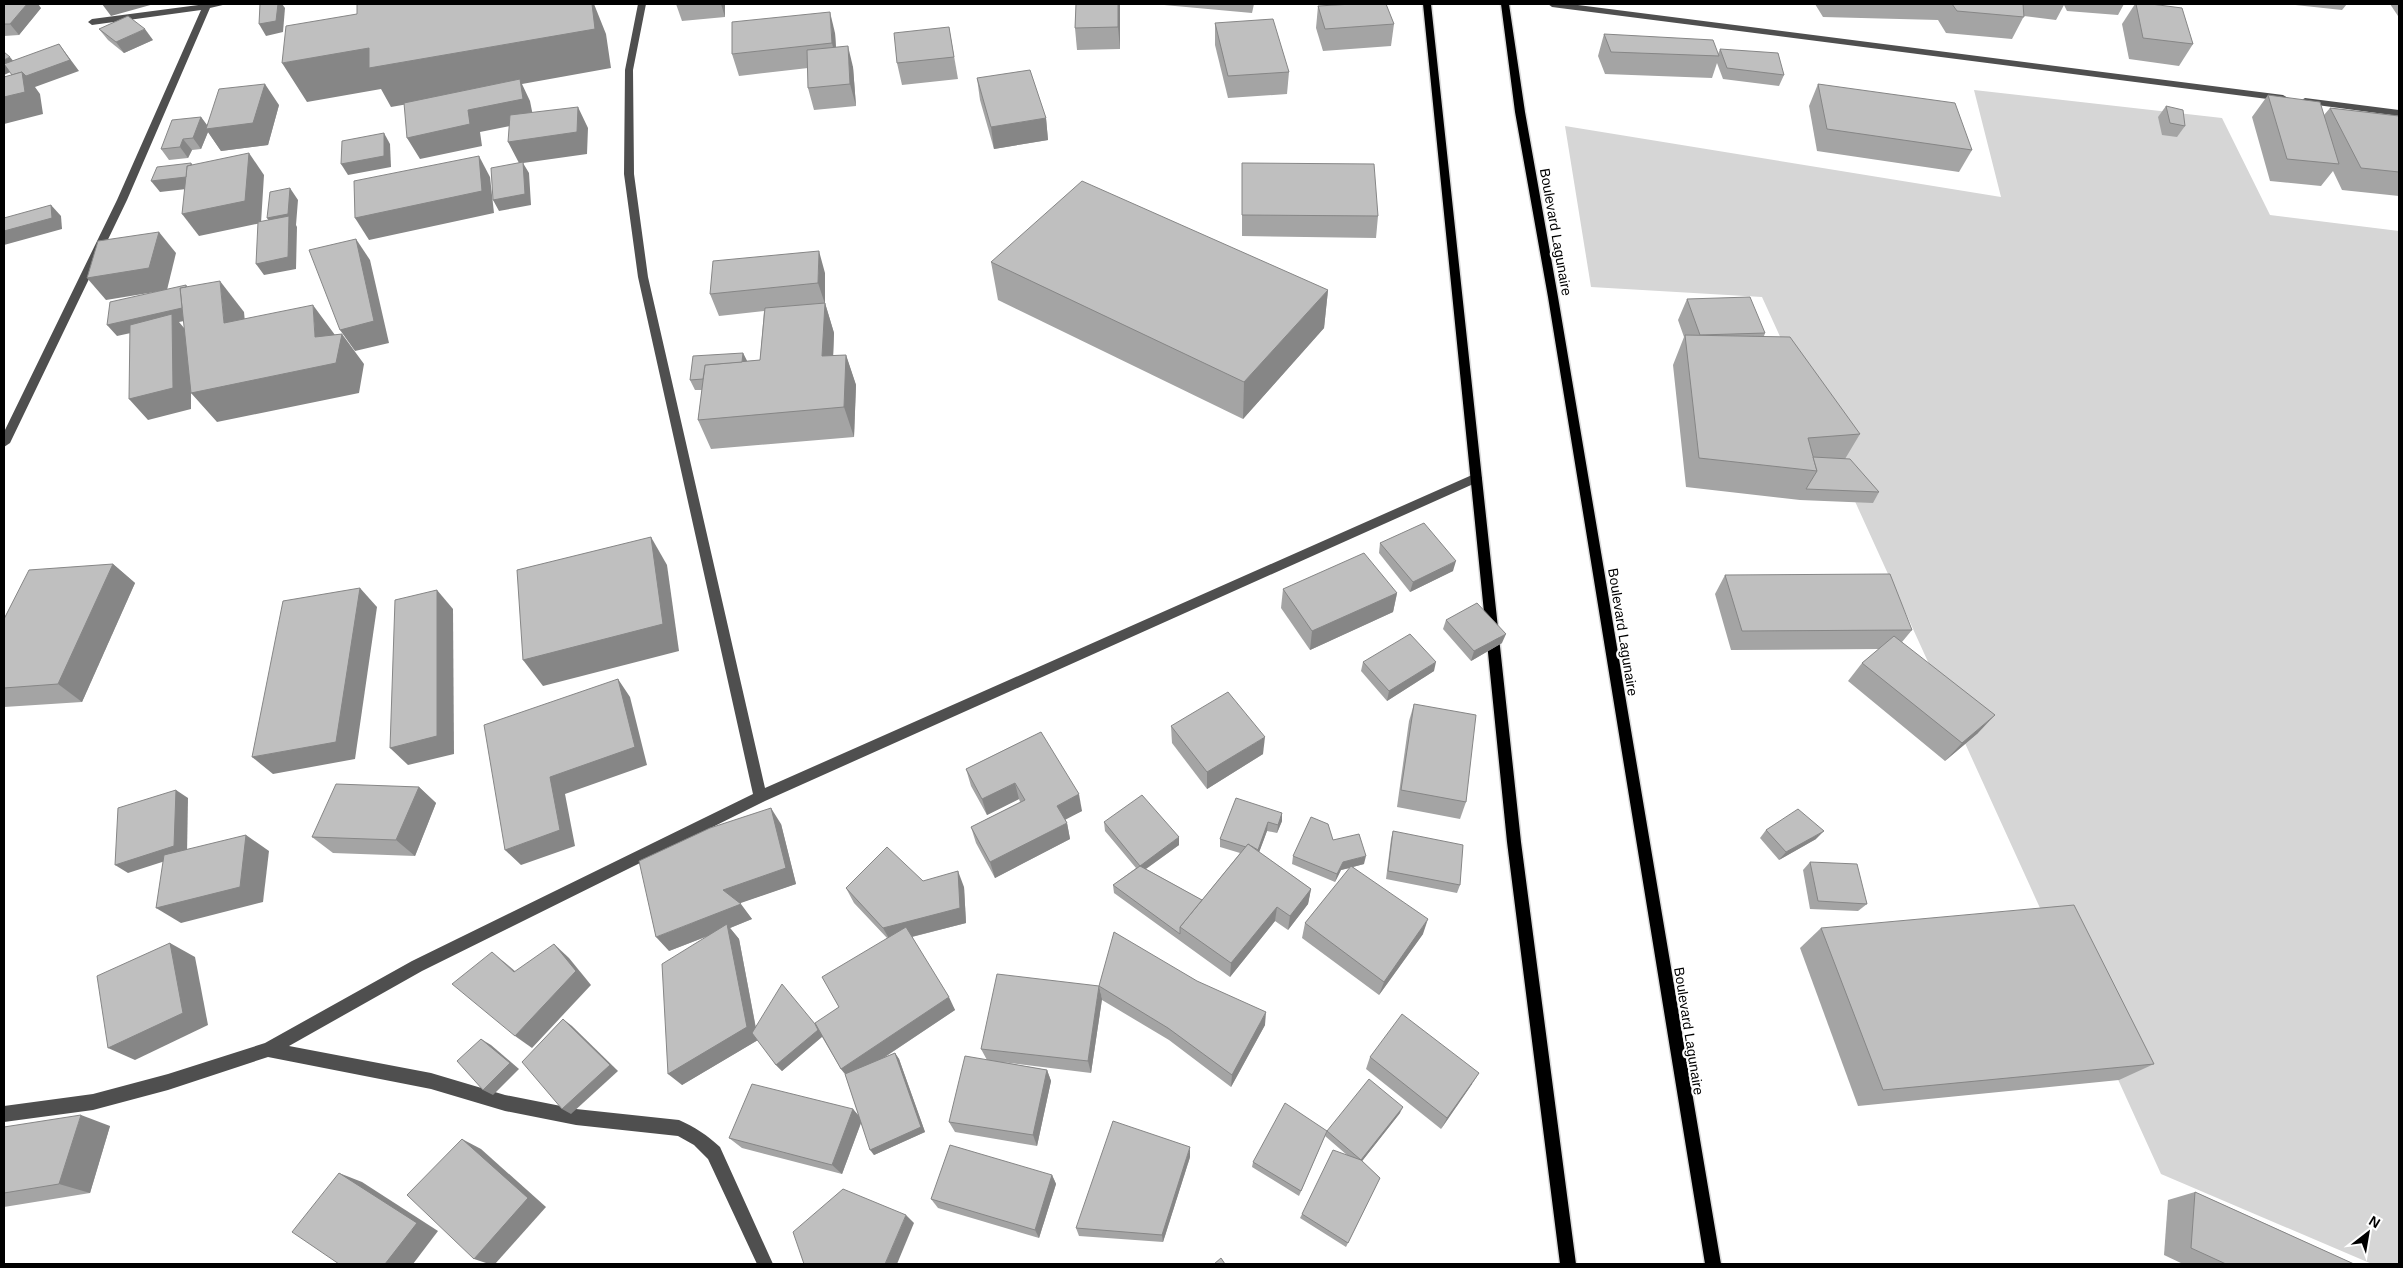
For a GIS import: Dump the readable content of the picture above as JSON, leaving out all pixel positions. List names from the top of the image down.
{
  "streets": {
    "main road": ["Boulevard Lagunaire"]
  },
  "north": "top right"
}
